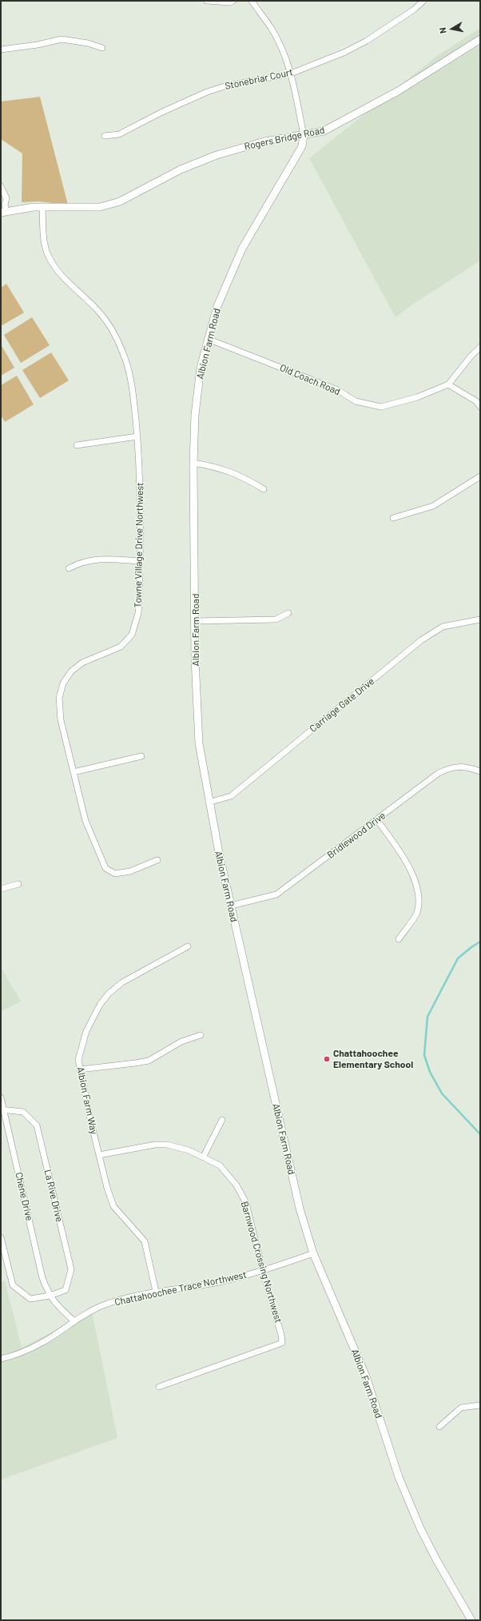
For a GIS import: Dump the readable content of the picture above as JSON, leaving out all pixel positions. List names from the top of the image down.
{
  "streets": {
    "street": [
      "Stonebriar Court",
      "Rogers Bridge Road",
      "Albion Farm Road",
      "Old Coach Road",
      "Towne Village Drive Northwest",
      "Carriage Gate Drive",
      "Bridlewood Drive",
      "Albion Farm Way",
      "La Rive Drive",
      "Chene Drive",
      "Barnwood Crossing Northwest",
      "Chattahoochee Trace Northwest"
    ]
  },
  "crossings": [
    ["Rogers Bridge Road", "Albion Farm Road"],
    ["Rogers Bridge Road", "Towne Village Drive Northwest"],
    ["Albion Farm Road", "Old Coach Road"],
    ["Albion Farm Road", "Carriage Gate Drive"],
    ["Albion Farm Road", "Bridlewood Drive"],
    ["Albion Farm Road", "Chattahoochee Trace Northwest"],
    ["Albion Farm Way", "Barnwood Crossing Northwest"],
    ["Albion Farm Way", "Chattahoochee Trace Northwest"],
    ["La Rive Drive", "Chene Drive"],
    ["Chene Drive", "Chattahoochee Trace Northwest"],
    ["Barnwood Crossing Northwest", "Chattahoochee Trace Northwest"]
  ],
  "places": ["Chattahoochee Elementary School"],
  "north": "left"
}
